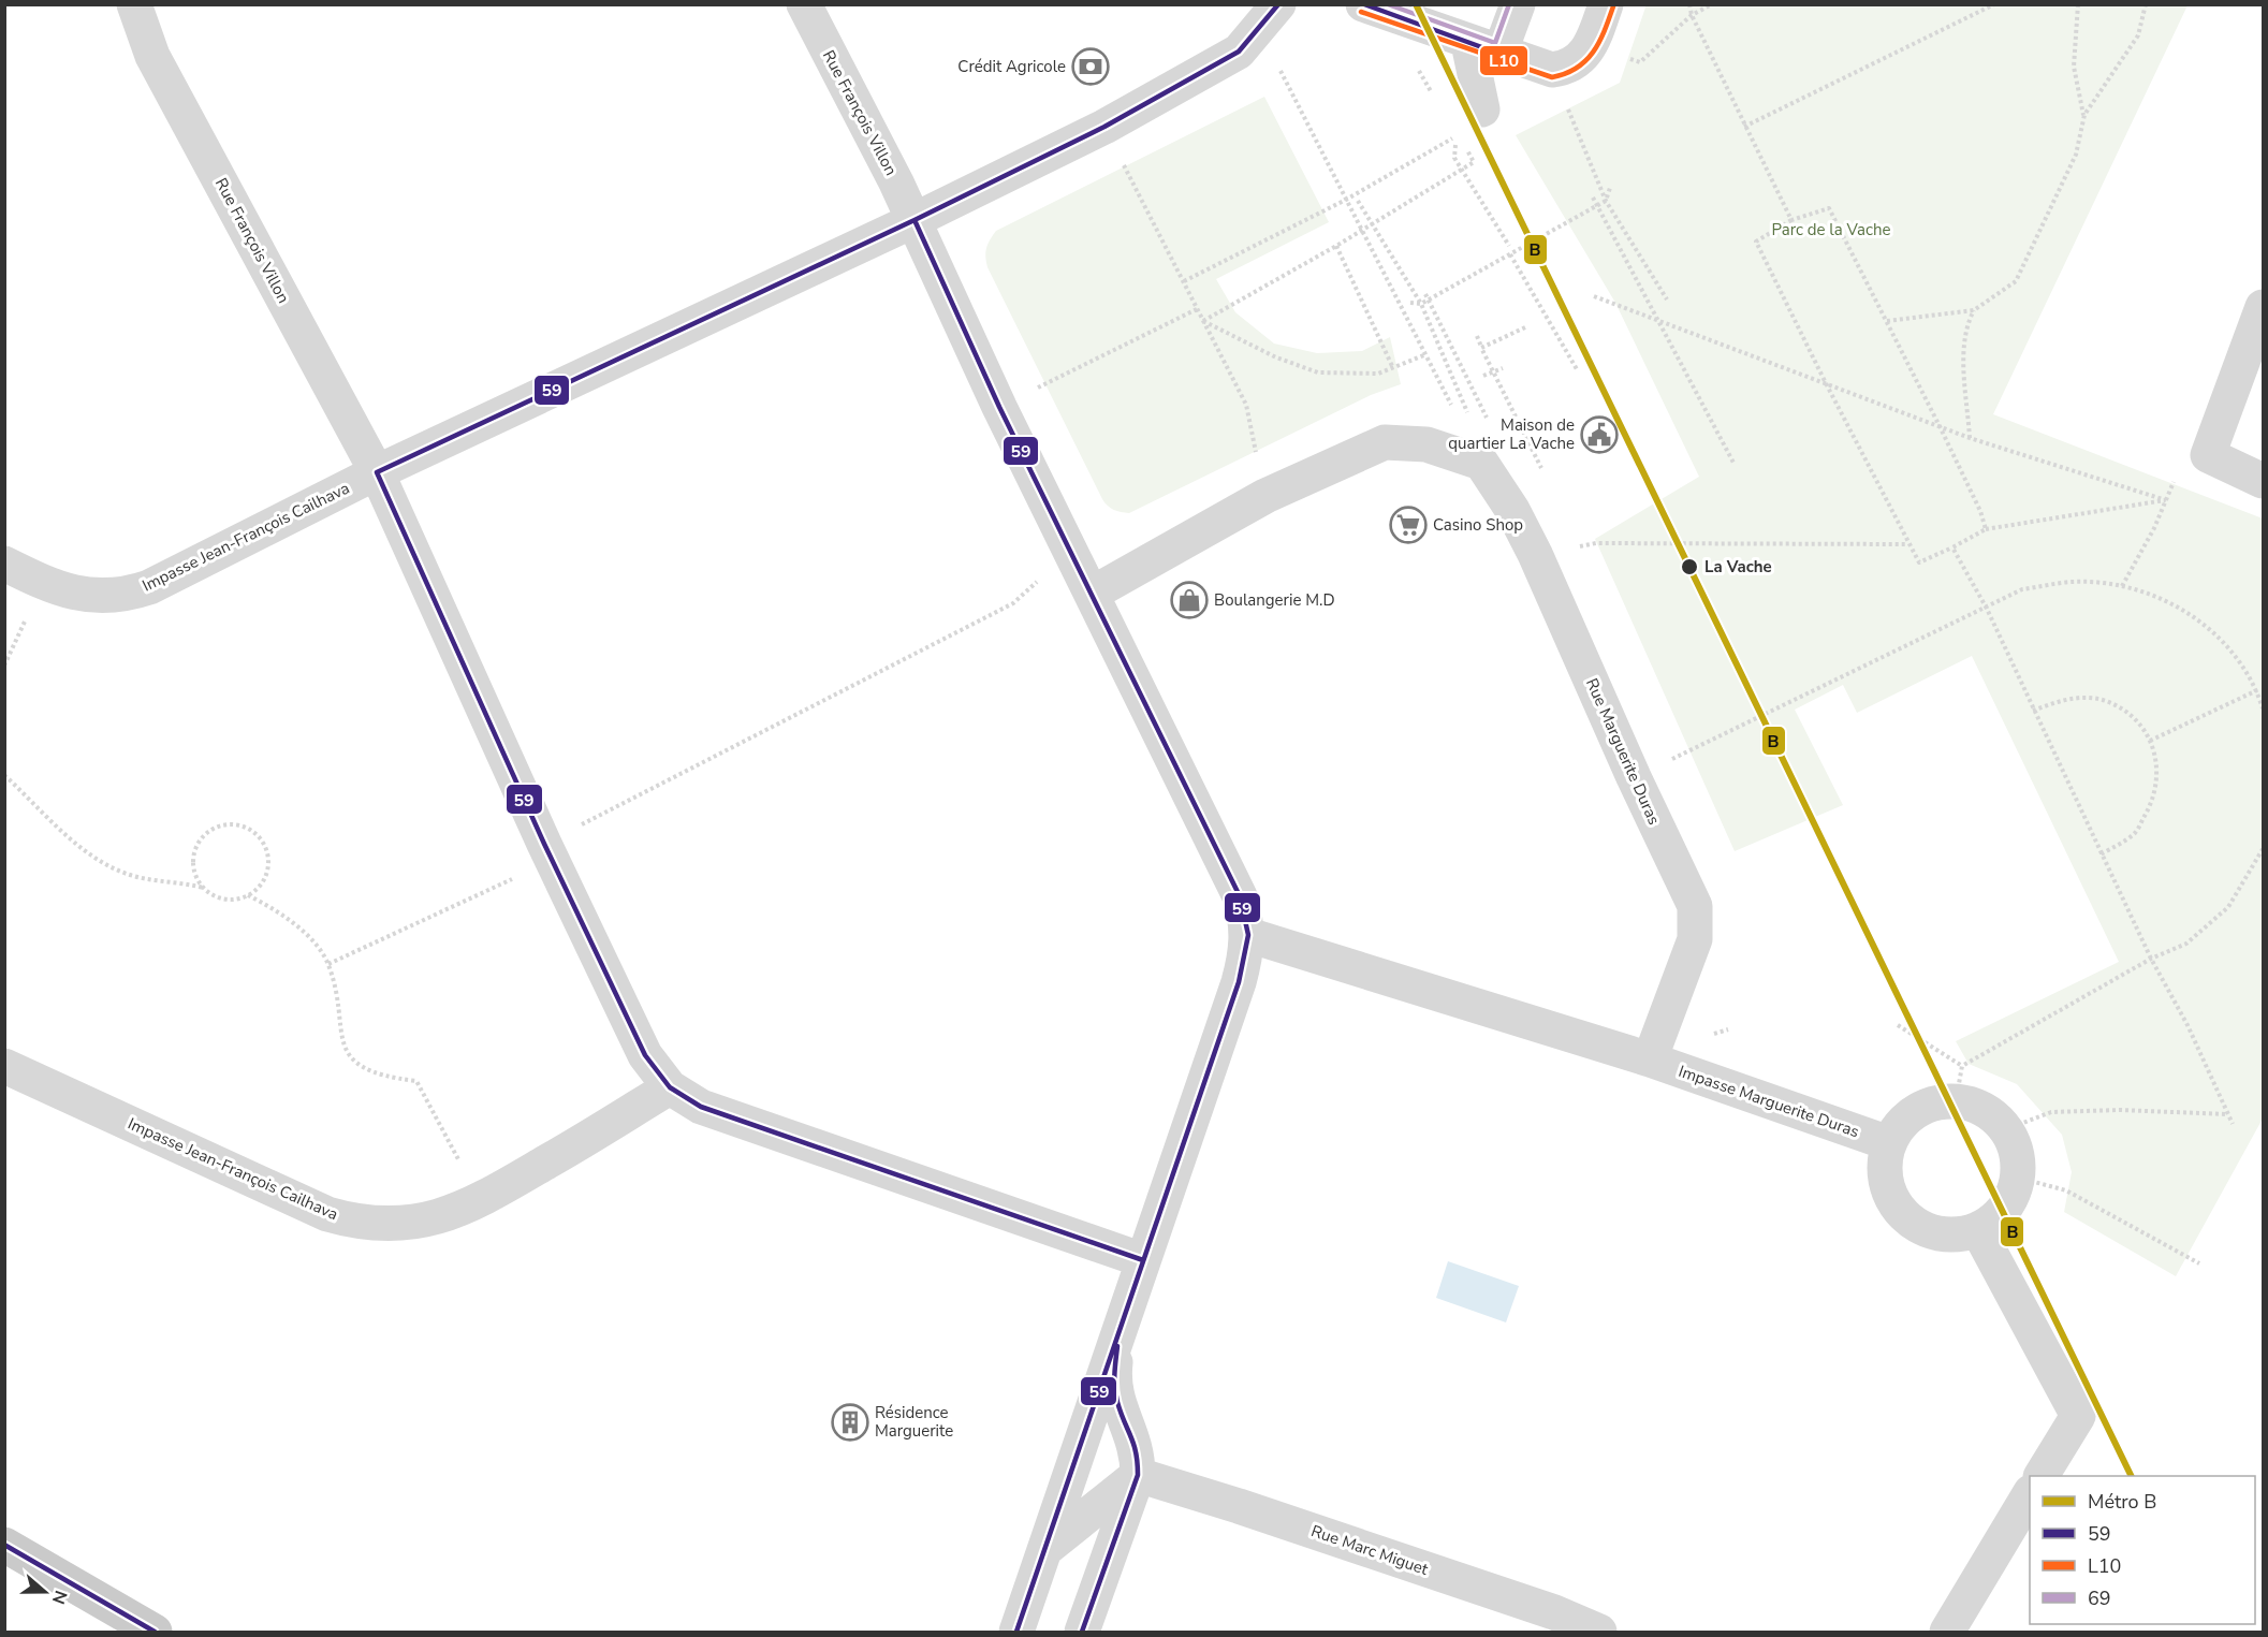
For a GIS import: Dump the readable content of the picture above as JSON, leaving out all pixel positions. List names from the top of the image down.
{
  "streets": {
    "street": [
      "Rue François Villon",
      "Impasse Jean-François Cailhava",
      "Rue Marguerite Duras",
      "Impasse Marguerite Duras",
      "Rue Marc Miguet"
    ]
  },
  "crossings": [
    ["Rue François Villon", "Impasse Jean-François Cailhava"],
    ["Rue Marguerite Duras", "Impasse Marguerite Duras"]
  ],
  "parks": ["Parc de la Vache"],
  "places": {
    "bank": ["Crédit Agricole"],
    "public building": ["Maison de quartier La Vache"],
    "supermarket": ["Casino Shop"],
    "other": ["La Vache"],
    "shop": ["Boulangerie M.D"],
    "building": ["Résidence Marguerite"]
  },
  "lines": [
    "metro line B",
    "transit line 59",
    "transit line 69",
    "transit line L10"
  ],
  "legend": [
    "Métro B",
    "59",
    "L10",
    "69"
  ],
  "north": "right"
}
